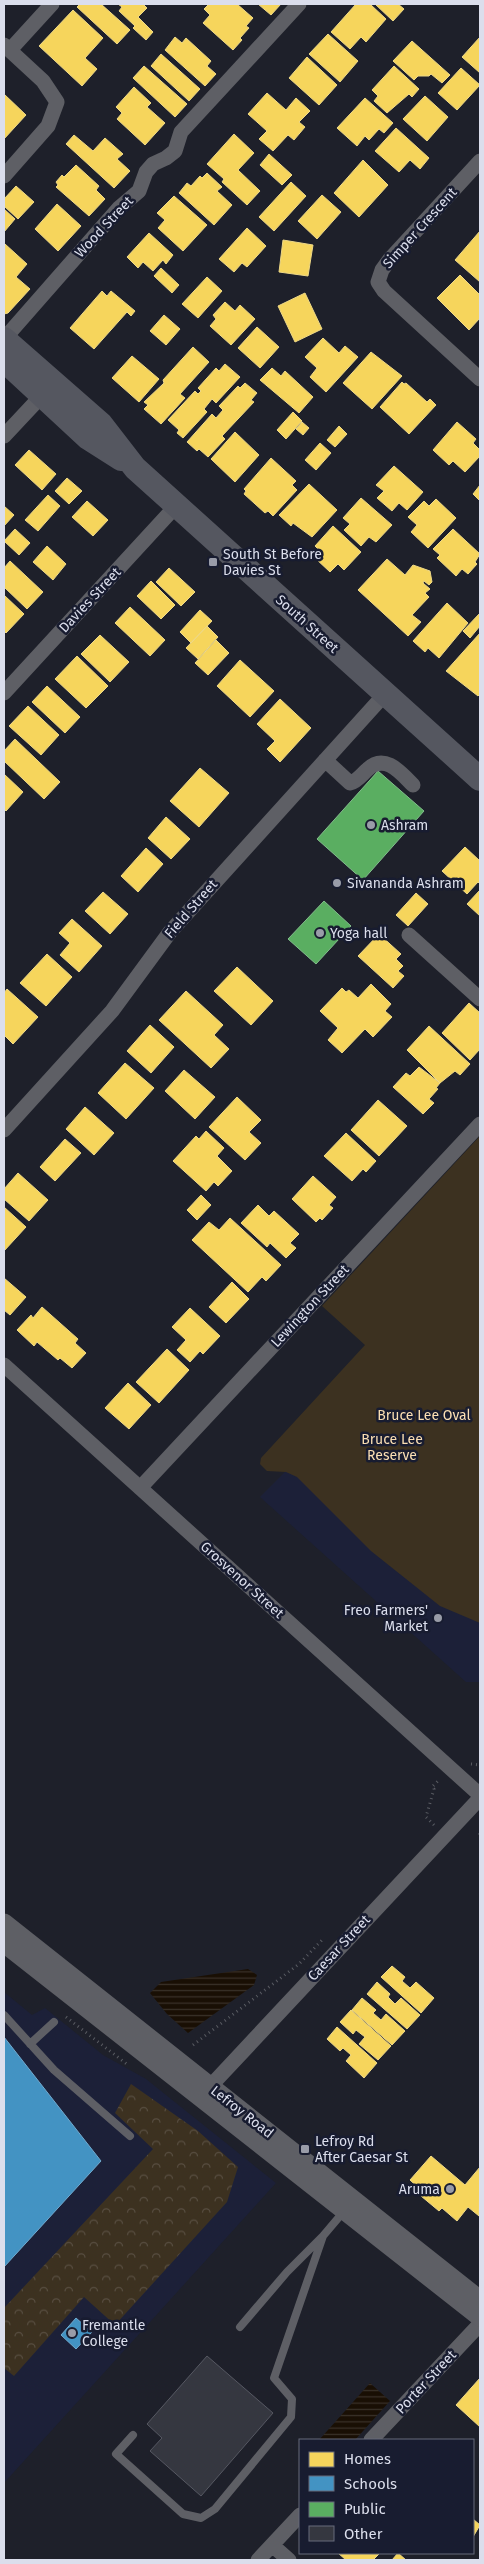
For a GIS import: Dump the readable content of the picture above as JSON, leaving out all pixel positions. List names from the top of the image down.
{
  "streets": {
    "main road": ["South Street"],
    "street": [
      "Wood Street",
      "Simper Crescent",
      "Davies Street",
      "Field Street",
      "Lewington Street",
      "Grosvenor Street",
      "Caesar Street",
      "Lefroy Road",
      "Porter Street"
    ]
  },
  "crossings": [
    ["Wood Street", "South Street"],
    ["Davies Street", "South Street"],
    ["South Street", "Field Street"],
    ["Lewington Street", "Grosvenor Street"],
    ["Grosvenor Street", "Caesar Street"],
    ["Caesar Street", "Lefroy Road"]
  ],
  "parks": ["Bruce Lee Oval", "Bruce Lee Reserve"],
  "places": {
    "transit": ["South St Before Davies St", "Lefroy Rd After Caesar St"],
    "other": [
      "Ashram",
      "Sivananda Ashram",
      "Yoga hall",
      "Freo Farmers' Market",
      "Aruma",
      "Fremantle College"
    ]
  },
  "legend": [
    "Homes",
    "Schools",
    "Public",
    "Other"
  ]
}
